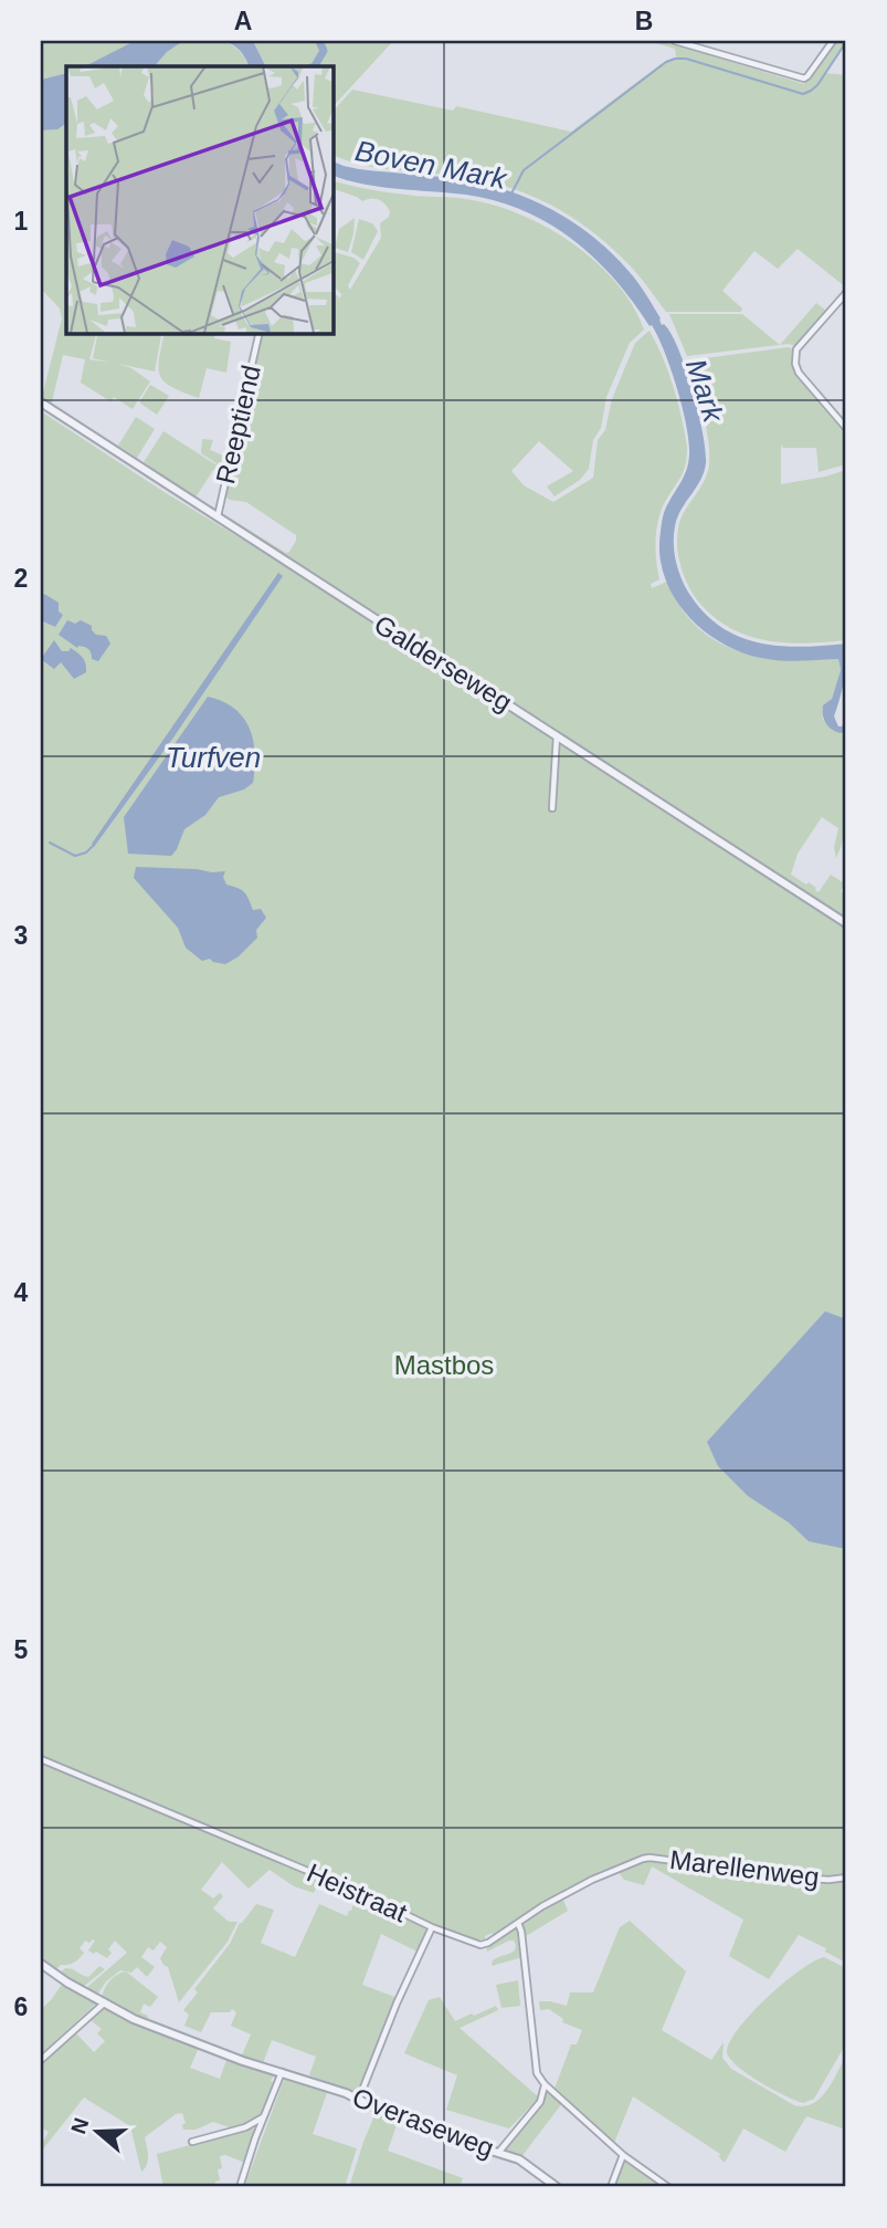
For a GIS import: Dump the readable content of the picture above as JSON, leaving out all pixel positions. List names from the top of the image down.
{
  "streets": {
    "street": [
      "Reeptiend",
      "Galderseweg",
      "Marellenweg",
      "Heistraat",
      "Overaseweg"
    ]
  },
  "crossings": [
    ["Reeptiend", "Galderseweg"],
    ["Marellenweg", "Heistraat"]
  ],
  "water": ["Boven Mark", "Mark", "Turfven"],
  "parks": ["Mastbos"],
  "north": "left",
  "grid": {
    "columns": ["A", "B"],
    "rows": [
      "1",
      "2",
      "3",
      "4",
      "5",
      "6"
    ]
  }
}
